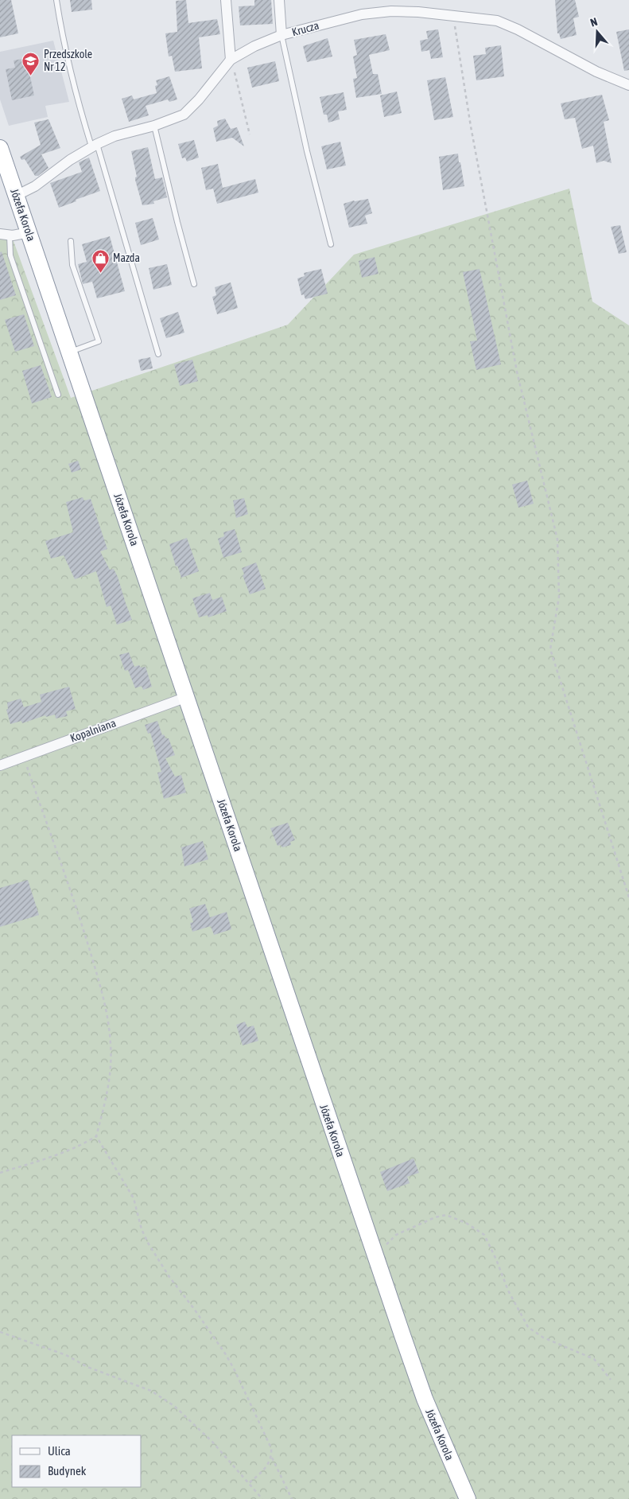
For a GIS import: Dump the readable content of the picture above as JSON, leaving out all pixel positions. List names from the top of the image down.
{
  "streets": {
    "highway": ["Józefa Korola"],
    "street": ["Krucza", "Kopalniana"]
  },
  "crossings": [
    ["Krucza", "Józefa Korola"],
    ["Józefa Korola", "Kopalniana"]
  ],
  "places": {
    "school or university": ["Przedszkole Nr 12"],
    "shop": ["Mazda"]
  },
  "legend": ["Ulica", "Budynek"],
  "north": "top"
}
